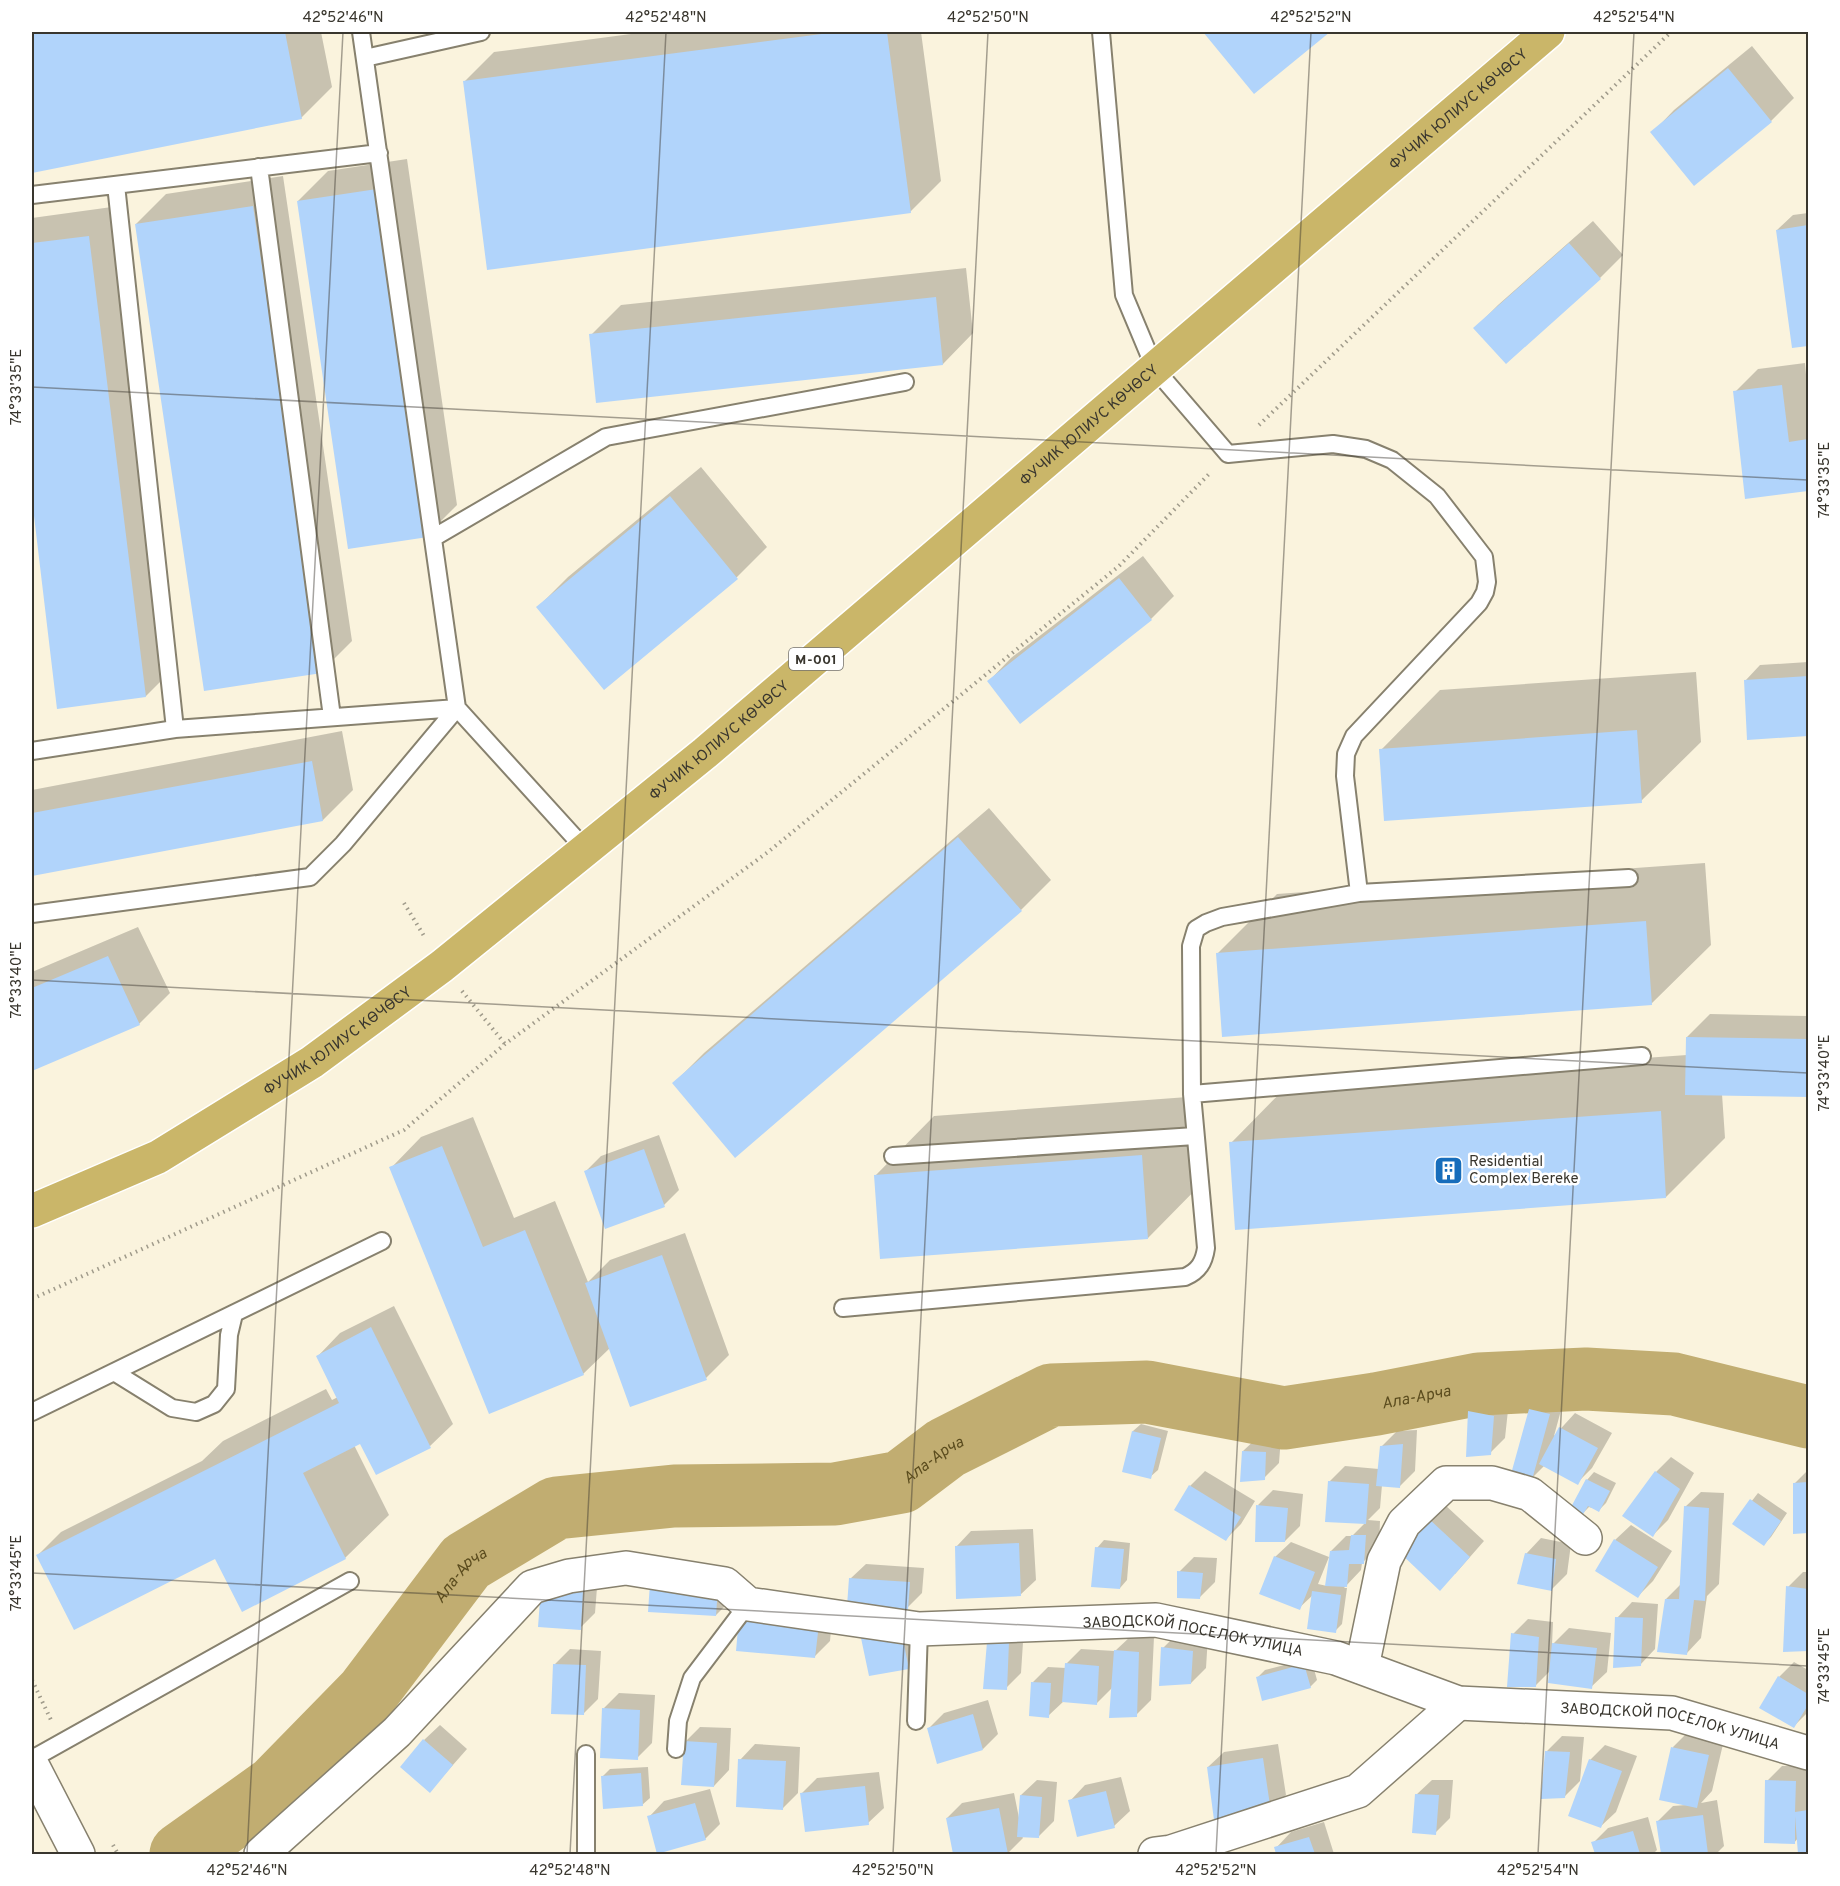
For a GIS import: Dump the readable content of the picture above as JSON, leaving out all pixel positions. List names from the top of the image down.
{
  "streets": {
    "main road": ["ФУЧИК ЮЛИУС КӨЧӨСҮ", "М-001"],
    "street": ["ЗАВОДСКОЙ ПОСЕЛОК УЛИЦА"]
  },
  "water": ["Ала-Арча"],
  "places": {
    "building": ["Residential Complex Bereke"]
  },
  "coordinates": [
    "42°52'46\"N",
    "42°52'48\"N",
    "42°52'50\"N",
    "42°52'52\"N",
    "42°52'54\"N",
    "74°33'35\"E",
    "74°33'40\"E",
    "74°33'45\"E"
  ]
}
